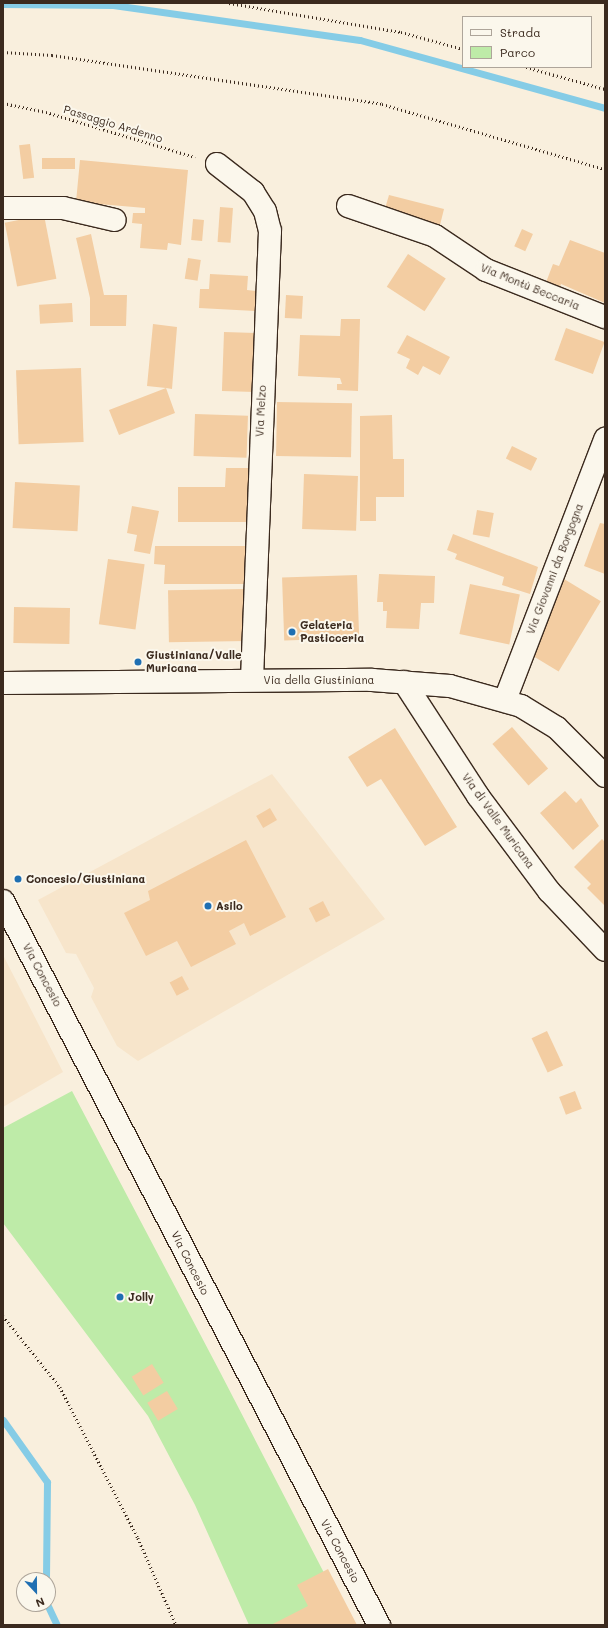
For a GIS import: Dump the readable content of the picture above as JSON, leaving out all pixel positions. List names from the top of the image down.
{
  "streets": {
    "street": [
      "Via Montù Beccaria",
      "Via Melzo",
      "Via Giovanni da Borgogna",
      "Via della Giustiniana",
      "Via di Valle Muricana",
      "Via Concesio"
    ],
    "path": ["Passaggio Ardenno"]
  },
  "crossings": [
    ["Passaggio Ardenno", "Via Melzo"],
    ["Via Melzo", "Via della Giustiniana"],
    ["Via Giovanni da Borgogna", "Via della Giustiniana"],
    ["Via della Giustiniana", "Via di Valle Muricana"]
  ],
  "places": [
    "Gelateria Pasticceria",
    "Giustiniana/Valle Muricana",
    "Concesio/Giustiniana",
    "Asilo",
    "Jolly"
  ],
  "legend": ["Strada", "Parco"],
  "north": "bottom"
}
